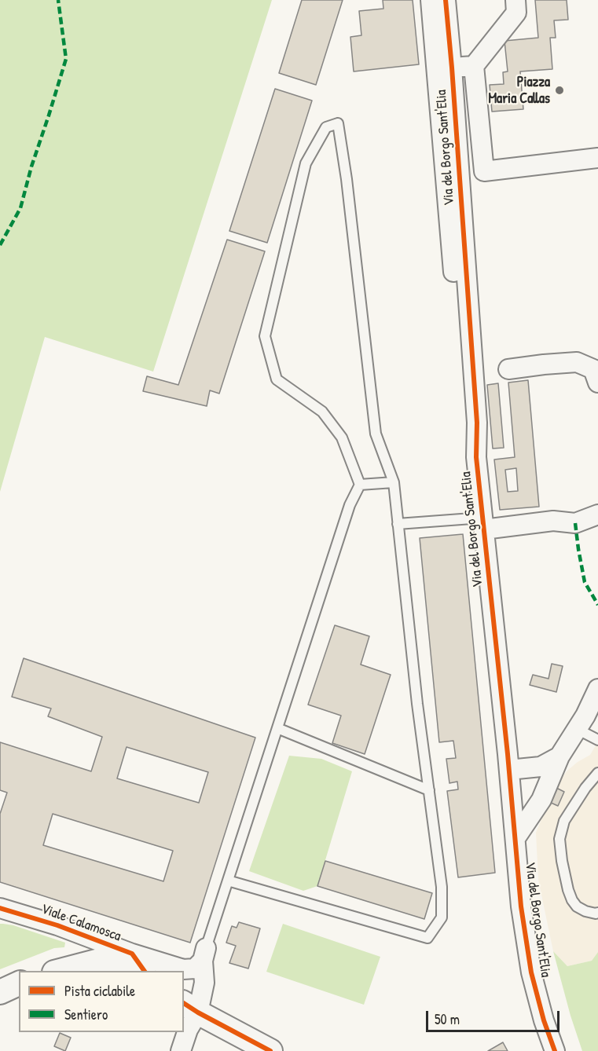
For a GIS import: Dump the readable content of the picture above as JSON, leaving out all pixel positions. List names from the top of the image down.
{
  "streets": {
    "street": ["Via del Borgo Sant'Elia", "Viale Calamosca"]
  },
  "places": ["Piazza Maria Callas"],
  "legend": ["Pista ciclabile", "Sentiero"],
  "scale_bar": "50 m"
}
